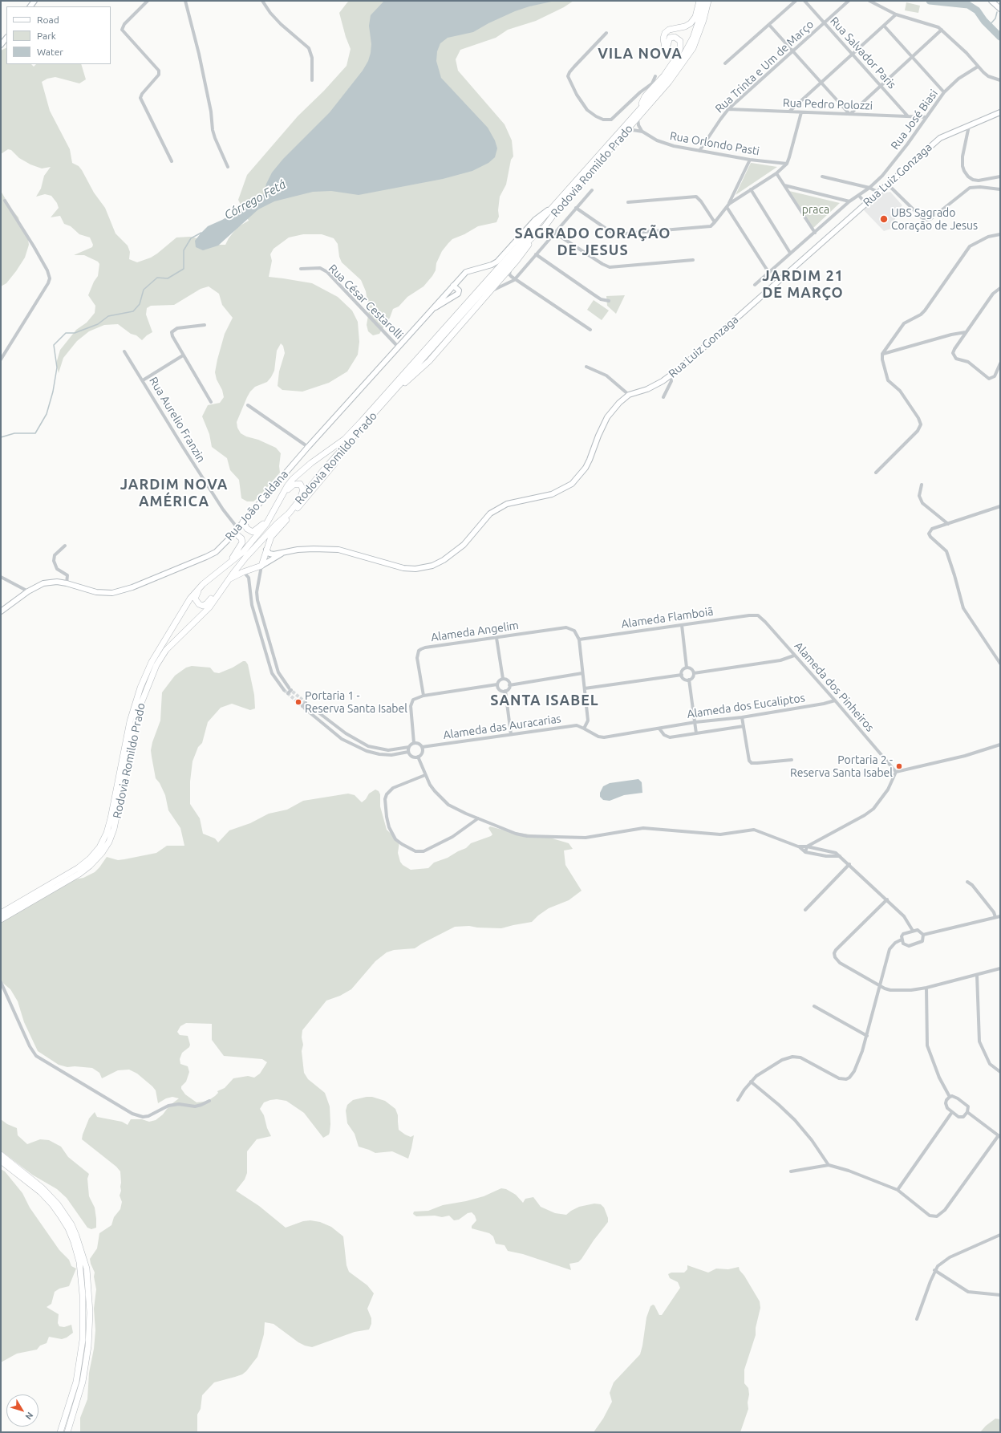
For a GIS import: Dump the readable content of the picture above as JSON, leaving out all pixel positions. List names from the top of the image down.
{
  "streets": {
    "main road": ["Rodovia Romildo Prado", "Rua Luiz Gonzaga", "Rua João Caldana"],
    "street": [
      "Rua Salvador Paris",
      "Rua Trinta e Um de Março",
      "Rua Pedro Polozzi",
      "Rua José Biasi",
      "Rua Orlondo Pasti",
      "Rua César Cestarolli",
      "Rua Aurelio Franzin",
      "Alameda Flamboiã",
      "Alameda Angelim",
      "Alameda dos Pinheiros",
      "Alameda dos Eucaliptos",
      "Alameda das Auracarias"
    ]
  },
  "crossings": [
    ["Rua Salvador Paris", "Rua Trinta e Um de Março"],
    ["Rua Salvador Paris", "Rua Pedro Polozzi"],
    ["Rua Trinta e Um de Março", "Rua Pedro Polozzi"],
    ["Rua Trinta e Um de Março", "Rua Orlondo Pasti"],
    ["Rua Pedro Polozzi", "Rua José Biasi"],
    ["Rodovia Romildo Prado", "Rua João Caldana"],
    ["Rua César Cestarolli", "Rua João Caldana"],
    ["Rua Aurelio Franzin", "Rua João Caldana"],
    ["Alameda Flamboiã", "Alameda Angelim"],
    ["Alameda Flamboiã", "Alameda dos Pinheiros"],
    ["Alameda dos Pinheiros", "Alameda dos Eucaliptos"],
    ["Alameda dos Eucaliptos", "Alameda das Auracarias"]
  ],
  "districts": [
    "VILA NOVA",
    "SAGRADO CORAÇÃO DE JESUS",
    "JARDIM 21 DE MARÇO",
    "JARDIM NOVA AMÉRICA",
    "SANTA ISABEL"
  ],
  "water": ["Córrego Fetá"],
  "parks": ["praca"],
  "places": ["UBS Sagrado Coração de Jesus", "Portaria 1 - Reserva Santa Isabel", "Portaria 2 - Reserva Santa Isabel"],
  "legend": ["Road", "Park", "Water"],
  "north": "bottom right"
}
